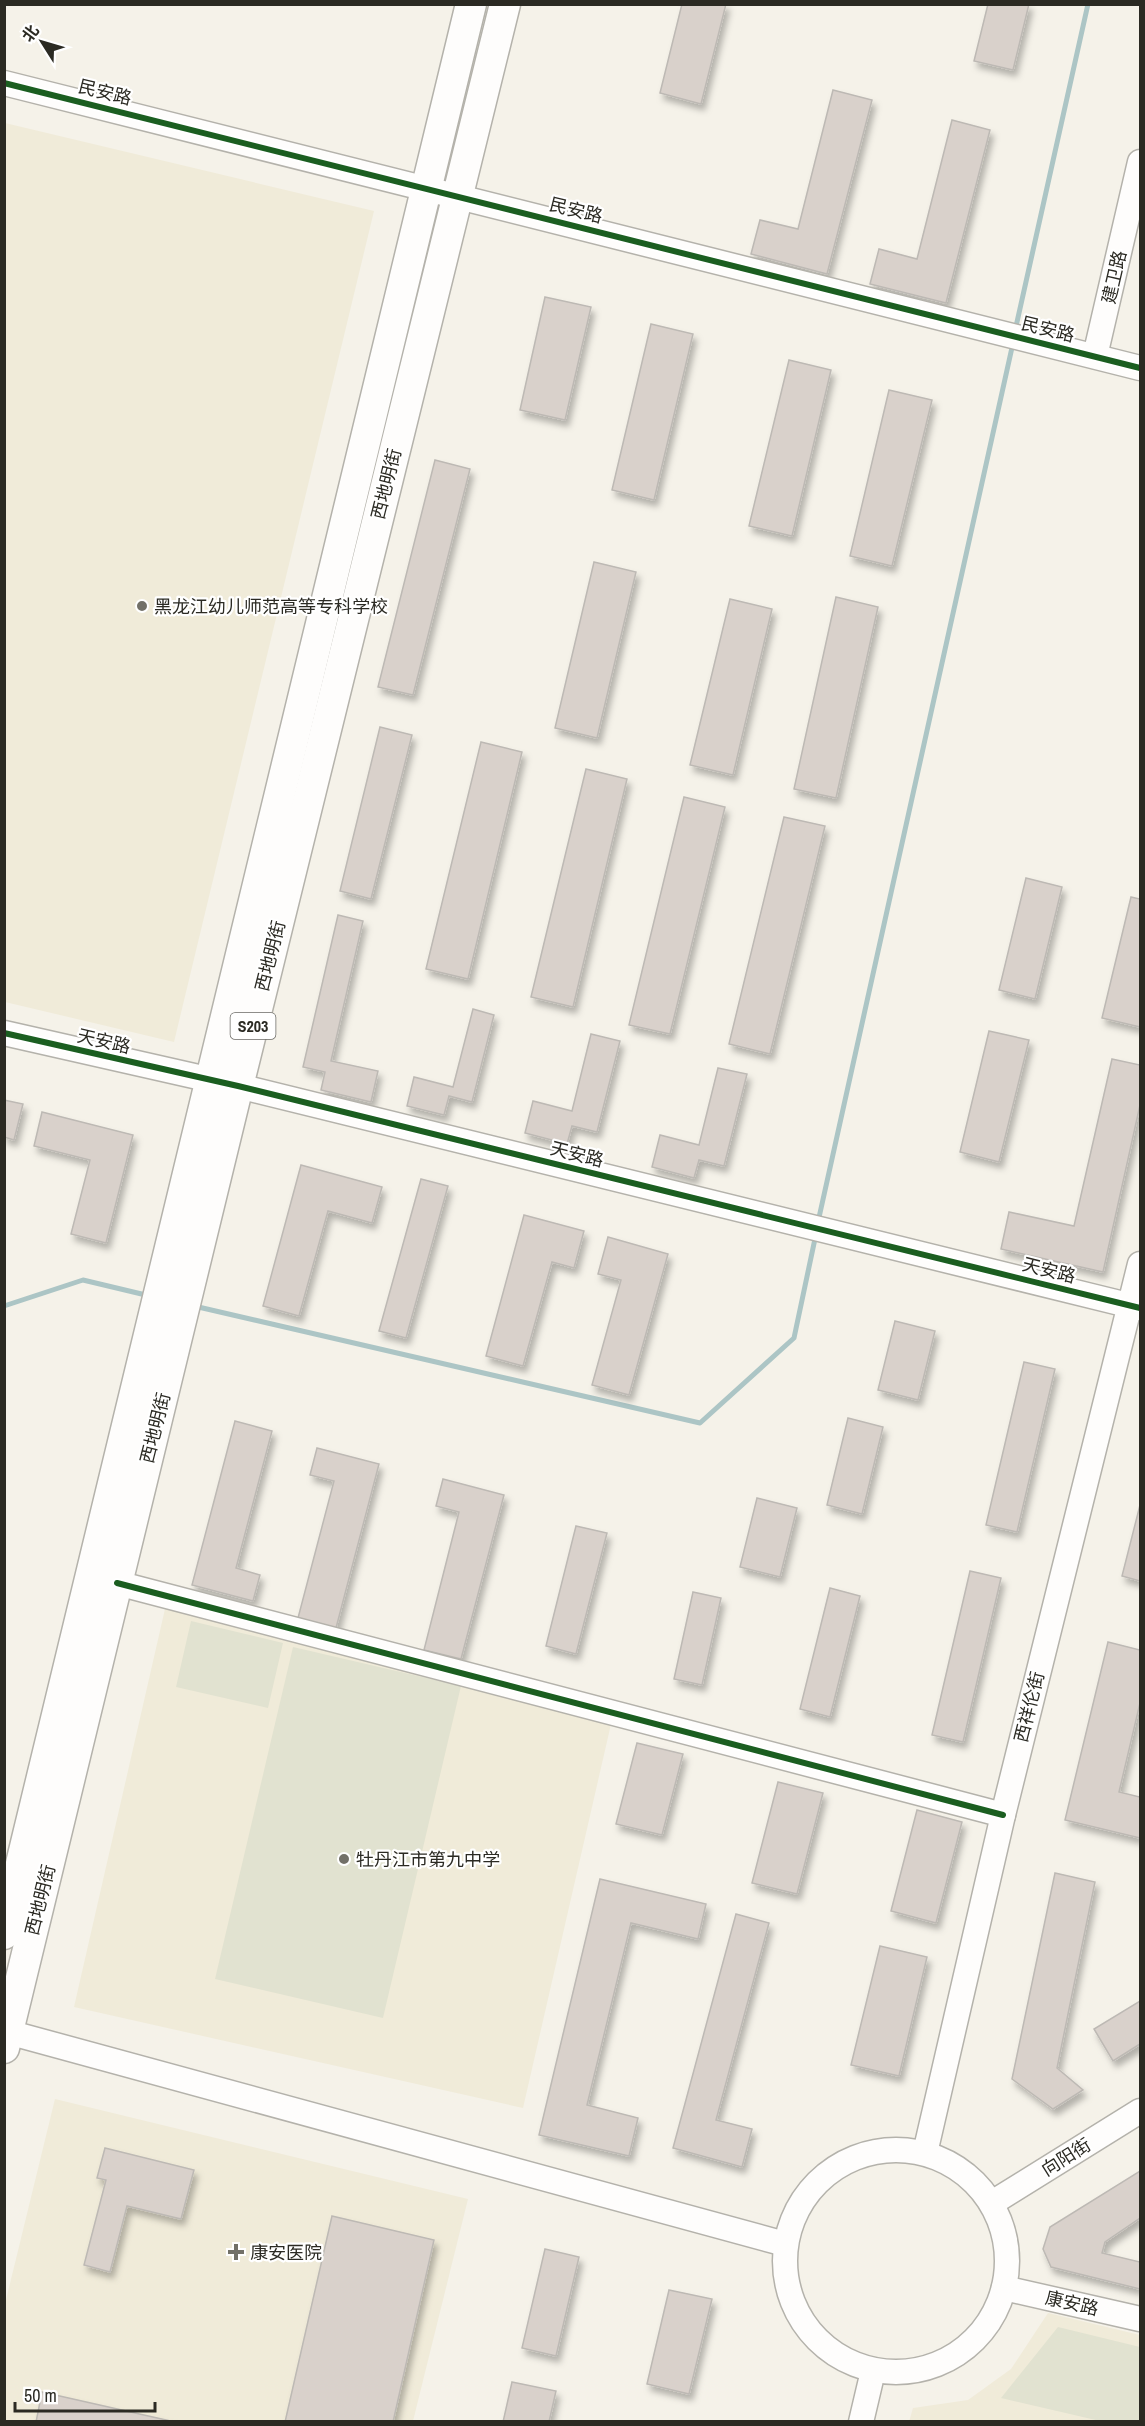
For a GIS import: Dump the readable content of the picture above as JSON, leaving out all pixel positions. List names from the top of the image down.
{
  "streets": {
    "main road": ["西地明街", "S203"],
    "street": [
      "民安路",
      "建卫路",
      "天安路",
      "西祥伦街",
      "向阳街",
      "康安路"
    ]
  },
  "crossings": [
    ["民安路", "建卫路"],
    ["民安路", "西地明街"],
    ["西地明街", "天安路"],
    ["天安路", "西祥伦街"]
  ],
  "places": {
    "other": ["黑龙江幼儿师范高等专科学校", "牡丹江市第九中学"],
    "health": ["康安医院"]
  },
  "scale_bar": "50 m",
  "north": "top left"
}
